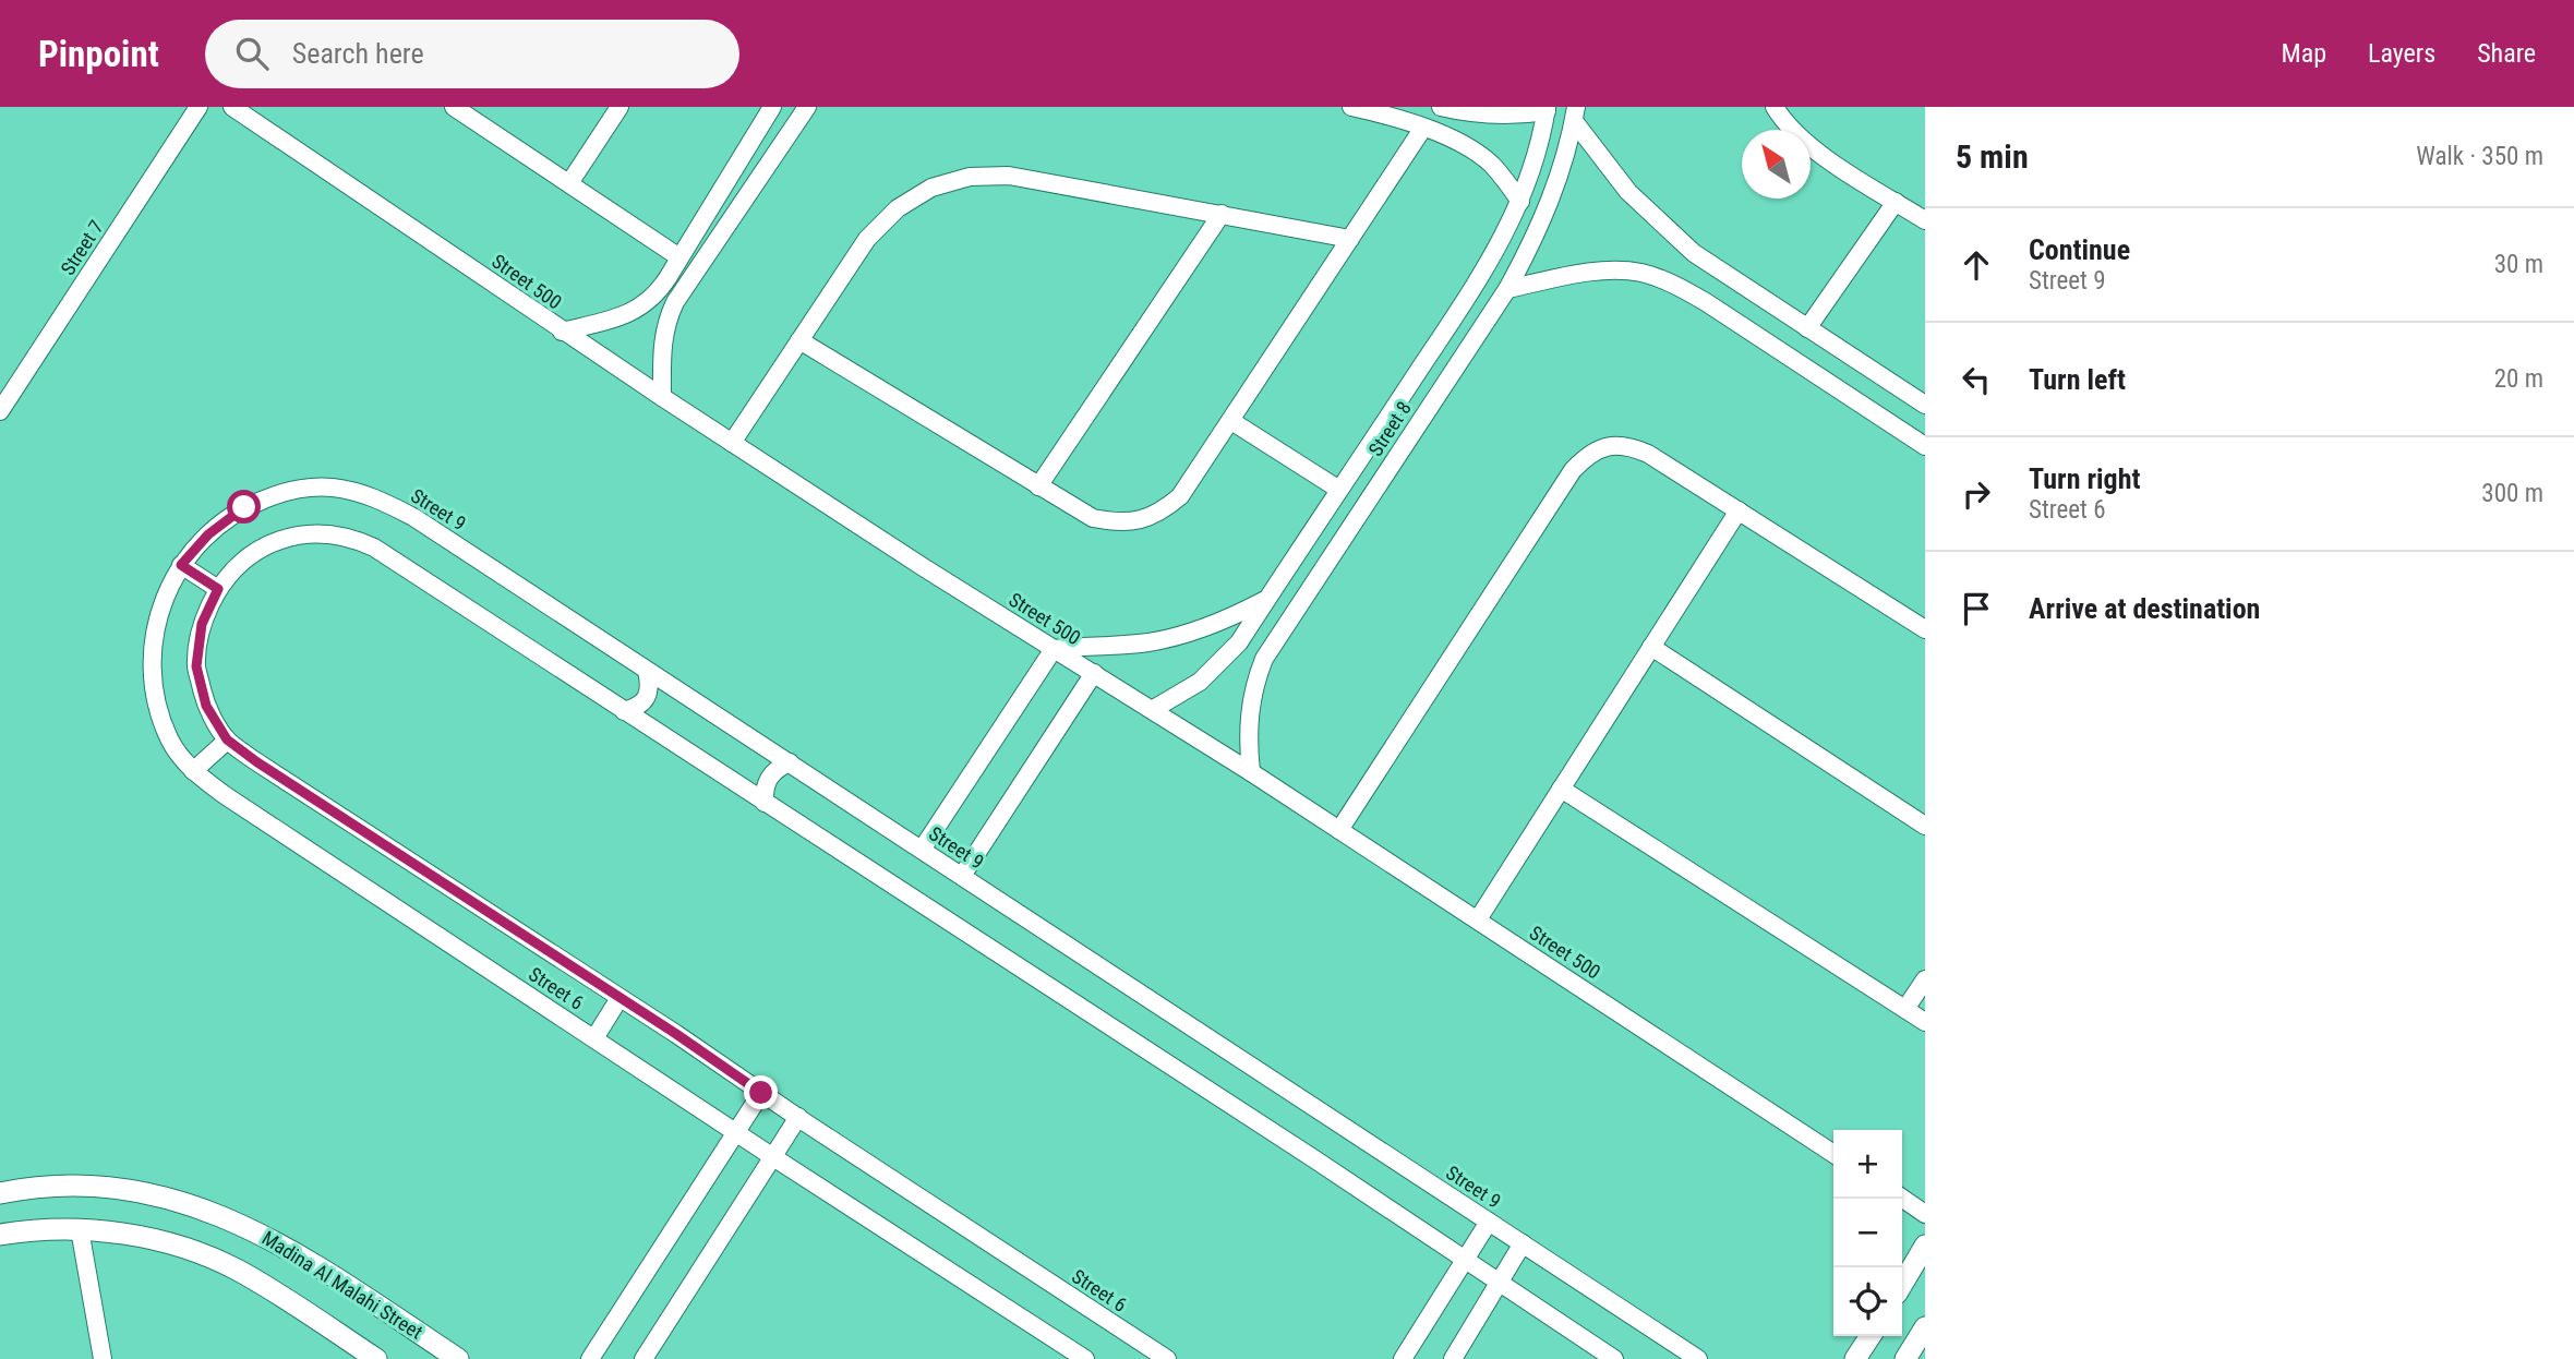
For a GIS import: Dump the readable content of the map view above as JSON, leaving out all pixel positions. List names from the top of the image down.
{
  "streets": {
    "street": [
      "Street 7",
      "Street 500",
      "Street 8",
      "Street 9",
      "Street 6",
      "Madina Al Malahi Street"
    ]
  },
  "crossings": [
    ["Street 500", "Street 8"],
    ["Street 9", "Street 6"]
  ],
  "north": "top left",
  "page": {
    "header": "Pinpoint",
    "search": "Search here",
    "nav": ["Map", "Layers", "Share"],
    "heading": ["5 min", "Walk · 350 m"],
    "list": [
      ["Continue", "Street 9", "30 m"],
      ["Turn left", "20 m"],
      ["Turn right", "Street 6", "300 m"],
      "Arrive at destination"
    ],
    "map_buttons": ["+", "−"]
  }
}
